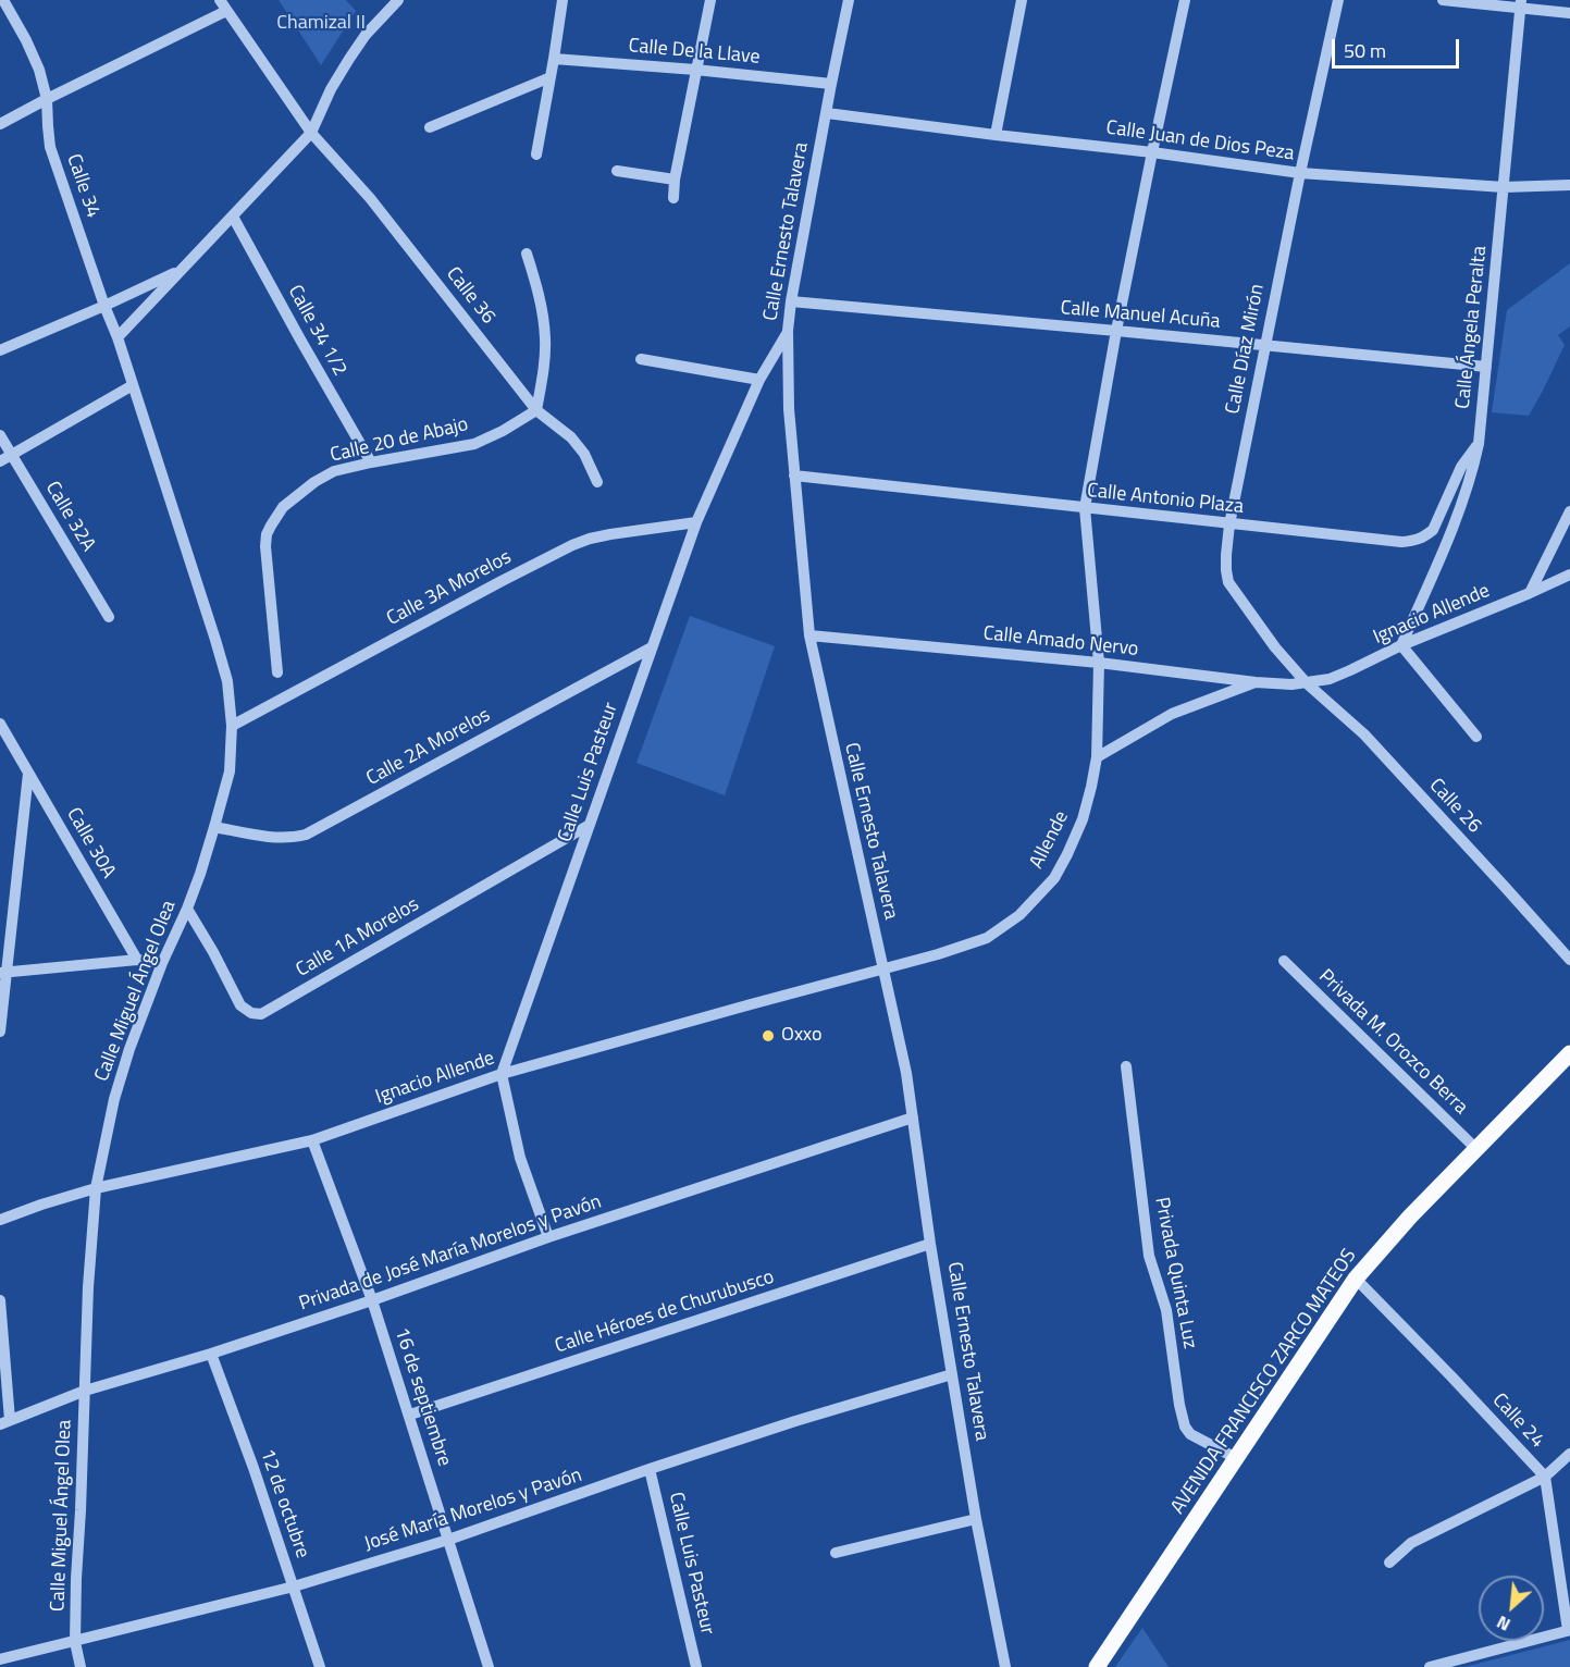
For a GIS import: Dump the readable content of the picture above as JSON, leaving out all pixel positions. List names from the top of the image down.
{
  "streets": {
    "main road": ["AVENIDA FRANCISCO ZARCO MATEOS"],
    "street": [
      "Calle De la Llave",
      "Calle Juan de Dios Peza",
      "Calle 34",
      "Calle Ernesto Talavera",
      "Calle 36",
      "Calle Manuel Acuña",
      "Calle Ángela Peralta",
      "Calle 34 1/2",
      "Calle Díaz Mirón",
      "Calle 20 de Abajo",
      "Calle Antonio Plaza",
      "Calle 32A",
      "Calle 3A Morelos",
      "Ignacio Allende",
      "Calle Amado Nervo",
      "Calle 2A Morelos",
      "Calle Luis Pasteur",
      "Calle 26",
      "Allende",
      "Calle 30A",
      "Calle 1A Morelos",
      "Calle Miguel Ángel Olea",
      "Privada M. Orozco Berra",
      "Privada de José María Morelos y Pavón",
      "Privada Quinta Luz",
      "Calle Héroes de Churubusco",
      "16 de septiembre",
      "Calle 24",
      "12 de octubre",
      "José María Morelos y Pavón"
    ]
  },
  "crossings": [
    ["Calle De la Llave", "Calle Ernesto Talavera"],
    ["Calle Juan de Dios Peza", "Calle Ernesto Talavera"],
    ["Calle Juan de Dios Peza", "Calle Ángela Peralta"],
    ["Calle Juan de Dios Peza", "Calle Díaz Mirón"],
    ["Calle Juan de Dios Peza", "Allende"],
    ["Calle 34", "Calle Miguel Ángel Olea"],
    ["Calle Ernesto Talavera", "Calle Manuel Acuña"],
    ["Calle Ernesto Talavera", "Calle Antonio Plaza"],
    ["Calle Ernesto Talavera", "Ignacio Allende"],
    ["Calle Ernesto Talavera", "Calle Amado Nervo"],
    ["Calle Ernesto Talavera", "Calle Luis Pasteur"],
    ["Calle Ernesto Talavera", "Allende"],
    ["Calle Ernesto Talavera", "Privada de José María Morelos y Pavón"],
    ["Calle Ernesto Talavera", "Calle Héroes de Churubusco"],
    ["Calle Ernesto Talavera", "José María Morelos y Pavón"],
    ["Calle 36", "Calle 20 de Abajo"],
    ["Calle Manuel Acuña", "Calle Ángela Peralta"],
    ["Calle Manuel Acuña", "Calle Díaz Mirón"],
    ["Calle Manuel Acuña", "Allende"],
    ["Calle Ángela Peralta", "Calle Antonio Plaza"],
    ["Calle Ángela Peralta", "Ignacio Allende"],
    ["Calle 34 1/2", "Calle 20 de Abajo"],
    ["Calle Díaz Mirón", "Calle Antonio Plaza"],
    ["Calle Díaz Mirón", "Ignacio Allende"],
    ["Calle Díaz Mirón", "Calle Amado Nervo"],
    ["Calle Díaz Mirón", "Calle 26"],
    ["Calle Antonio Plaza", "Allende"],
    ["Calle 3A Morelos", "Calle Luis Pasteur"],
    ["Calle 3A Morelos", "Calle Miguel Ángel Olea"],
    ["Ignacio Allende", "Calle Amado Nervo"],
    ["Ignacio Allende", "Calle Luis Pasteur"],
    ["Ignacio Allende", "Calle 26"],
    ["Ignacio Allende", "Allende"],
    ["Ignacio Allende", "Calle Miguel Ángel Olea"],
    ["Ignacio Allende", "16 de septiembre"],
    ["Calle Amado Nervo", "Calle 26"],
    ["Calle Amado Nervo", "Allende"],
    ["Calle 2A Morelos", "Calle Luis Pasteur"],
    ["Calle 2A Morelos", "Calle Miguel Ángel Olea"],
    ["Calle Luis Pasteur", "Calle 1A Morelos"],
    ["Calle Luis Pasteur", "José María Morelos y Pavón"],
    ["Calle 1A Morelos", "Calle Miguel Ángel Olea"],
    ["Calle Miguel Ángel Olea", "Privada de José María Morelos y Pavón"],
    ["Calle Miguel Ángel Olea", "José María Morelos y Pavón"],
    ["Privada M. Orozco Berra", "AVENIDA FRANCISCO ZARCO MATEOS"],
    ["Privada de José María Morelos y Pavón", "16 de septiembre"],
    ["Privada de José María Morelos y Pavón", "12 de octubre"],
    ["Privada Quinta Luz", "AVENIDA FRANCISCO ZARCO MATEOS"],
    ["Calle Héroes de Churubusco", "16 de septiembre"],
    ["AVENIDA FRANCISCO ZARCO MATEOS", "Calle 24"],
    ["16 de septiembre", "José María Morelos y Pavón"],
    ["12 de octubre", "José María Morelos y Pavón"]
  ],
  "parks": ["Chamizal II"],
  "places": ["Oxxo"],
  "scale_bar": "50 m",
  "north": "bottom left"
}
